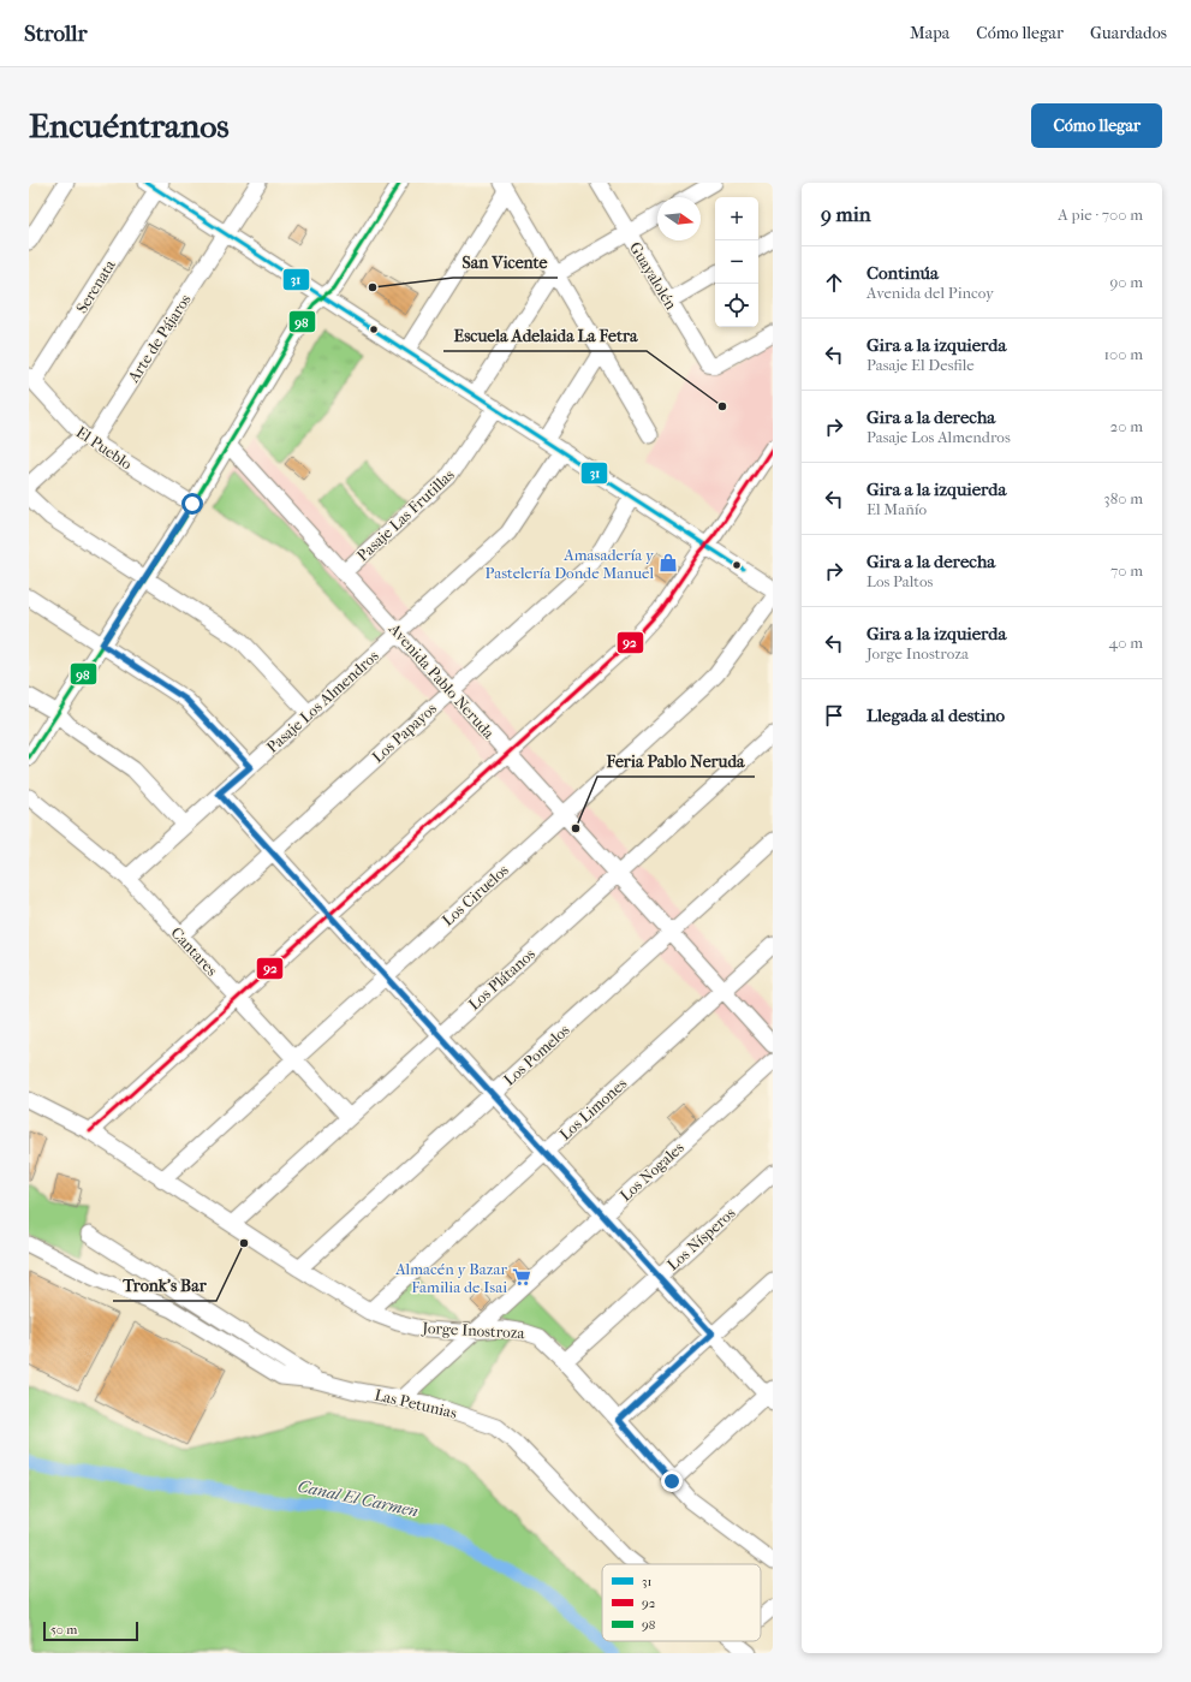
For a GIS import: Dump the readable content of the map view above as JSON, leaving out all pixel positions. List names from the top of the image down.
{
  "streets": {
    "street": [
      "Guayalolén",
      "Serenata",
      "Arte de Pájaros",
      "El Pueblo",
      "Pasaje Las Frutillas",
      "Avenida Pablo Neruda",
      "Pasaje Los Almendros",
      "Los Papayos",
      "Los Ciruelos",
      "Cantares",
      "Los Plátanos",
      "Los Pomelos",
      "Los Limones",
      "Los Nogales",
      "Los Nísperos",
      "Jorge Inostroza",
      "Las Petunias"
    ]
  },
  "crossings": [
    ["Serenata", "El Pueblo"],
    ["Arte de Pájaros", "El Pueblo"],
    ["Pasaje Las Frutillas", "Avenida Pablo Neruda"],
    ["Avenida Pablo Neruda", "Pasaje Los Almendros"],
    ["Avenida Pablo Neruda", "Los Papayos"],
    ["Avenida Pablo Neruda", "Los Ciruelos"],
    ["Avenida Pablo Neruda", "Los Plátanos"],
    ["Avenida Pablo Neruda", "Los Pomelos"],
    ["Avenida Pablo Neruda", "Los Limones"],
    ["Pasaje Los Almendros", "Cantares"],
    ["Los Papayos", "Cantares"],
    ["Los Ciruelos", "Cantares"],
    ["Los Ciruelos", "Jorge Inostroza"],
    ["Cantares", "Los Plátanos"],
    ["Los Plátanos", "Jorge Inostroza"],
    ["Los Pomelos", "Jorge Inostroza"],
    ["Los Limones", "Jorge Inostroza"],
    ["Los Nogales", "Jorge Inostroza"],
    ["Los Nogales", "Las Petunias"],
    ["Los Nísperos", "Jorge Inostroza"]
  ],
  "water": ["Canal El Carmen"],
  "places": {
    "other": [
      "San Vicente",
      "Escuela Adelaida La Fetra",
      "Feria Pablo Neruda",
      "Tronk's Bar"
    ],
    "shop": ["Amasadería y Pastelería Donde Manuel"],
    "supermarket": ["Almacén y Bazar Familia de Isai"]
  },
  "lines": ["transit line 31", "transit line 98", "transit line 92"],
  "legend": ["31", "92", "98"],
  "scale_bar": "50 m",
  "north": "right",
  "page": {
    "header": "Strollr",
    "nav": ["Mapa", "Cómo llegar", "Guardados"],
    "buttons": "Cómo llegar",
    "title": "Encuéntranos",
    "heading": ["9 min", "A pie · 700 m"],
    "map_buttons": ["+", "−"],
    "list": [
      ["Continúa", "Avenida del Pincoy", "90 m"],
      ["Gira a la izquierda", "Pasaje El Desfile", "100 m"],
      ["Gira a la derecha", "Pasaje Los Almendros", "20 m"],
      ["Gira a la izquierda", "El Mañío", "380 m"],
      ["Gira a la derecha", "Los Paltos", "70 m"],
      ["Gira a la izquierda", "Jorge Inostroza", "40 m"],
      "Llegada al destino"
    ],
    "scale": "50 m"
  }
}
